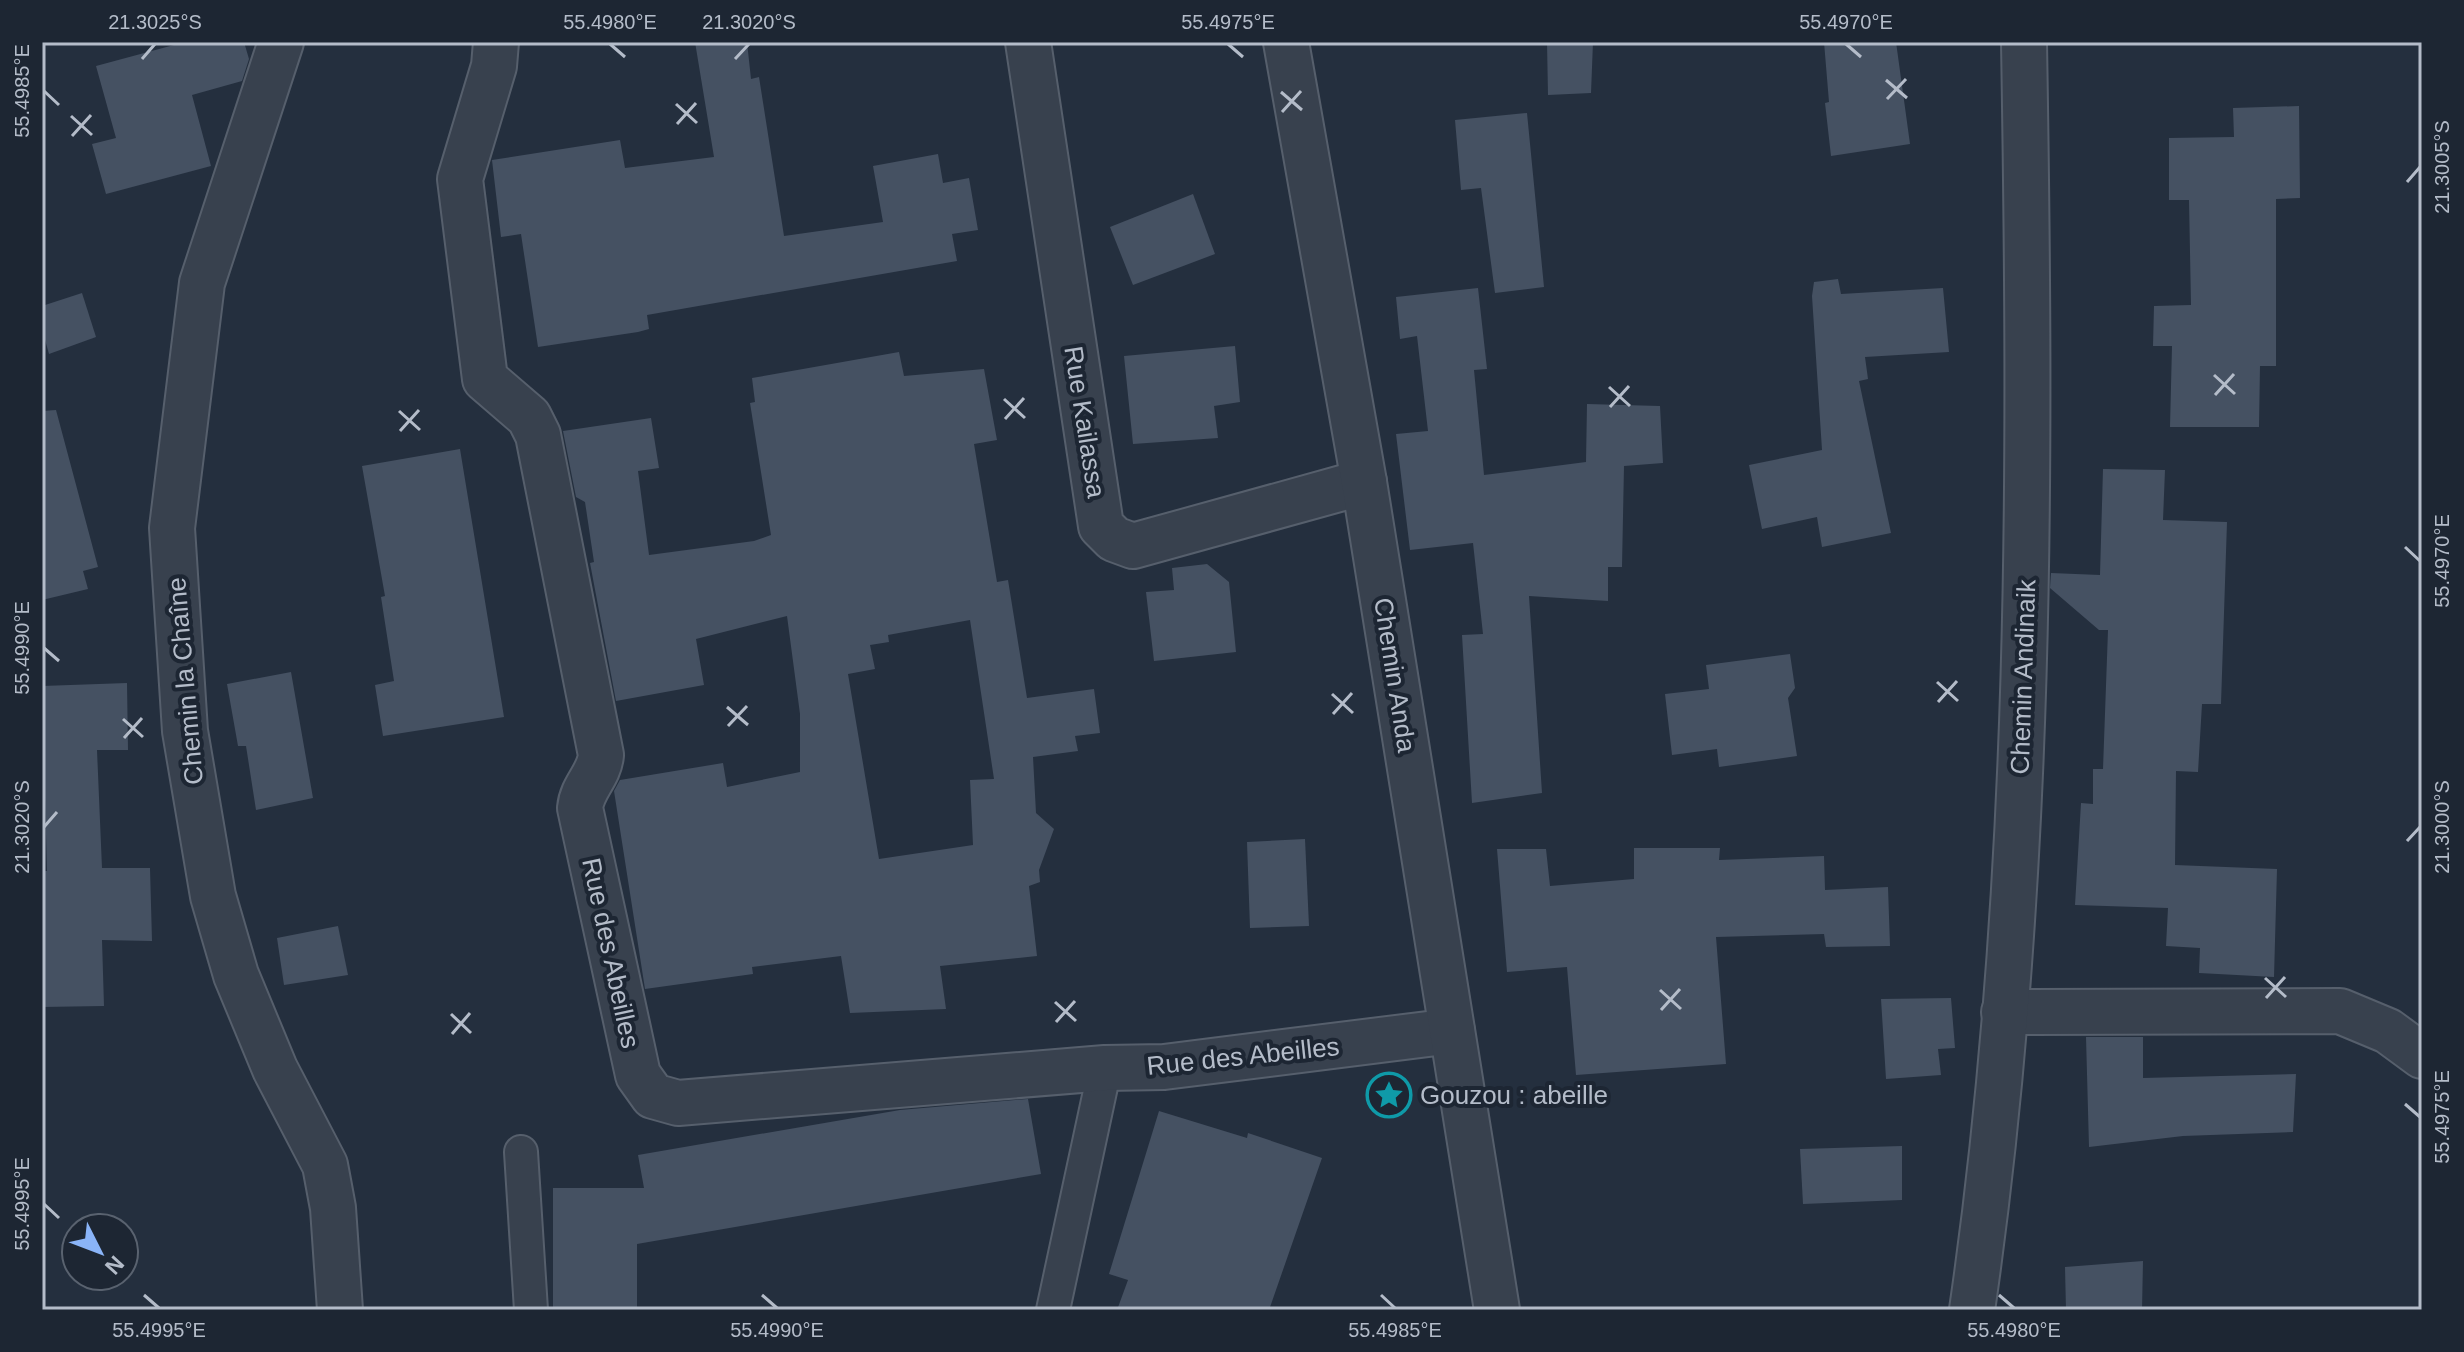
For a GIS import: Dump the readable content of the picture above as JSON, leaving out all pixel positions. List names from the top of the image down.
{
  "streets": {
    "street": [
      "Rue Kailassa",
      "Chemin Anda",
      "Chemin Andinaik",
      "Chemin la Chaîne",
      "Rue des Abeilles"
    ]
  },
  "crossings": [
    ["Rue Kailassa", "Chemin Anda"],
    ["Chemin Anda", "Rue des Abeilles"]
  ],
  "places": {
    "place": ["Gouzou : abeille"]
  },
  "north": "bottom right",
  "coordinates": [
    "21.3025°S",
    "55.4980°E",
    "21.3020°S",
    "55.4975°E",
    "55.4970°E",
    "55.4985°E",
    "21.3005°S",
    "55.4990°E",
    "21.3000°S",
    "55.4995°E"
  ]
}
